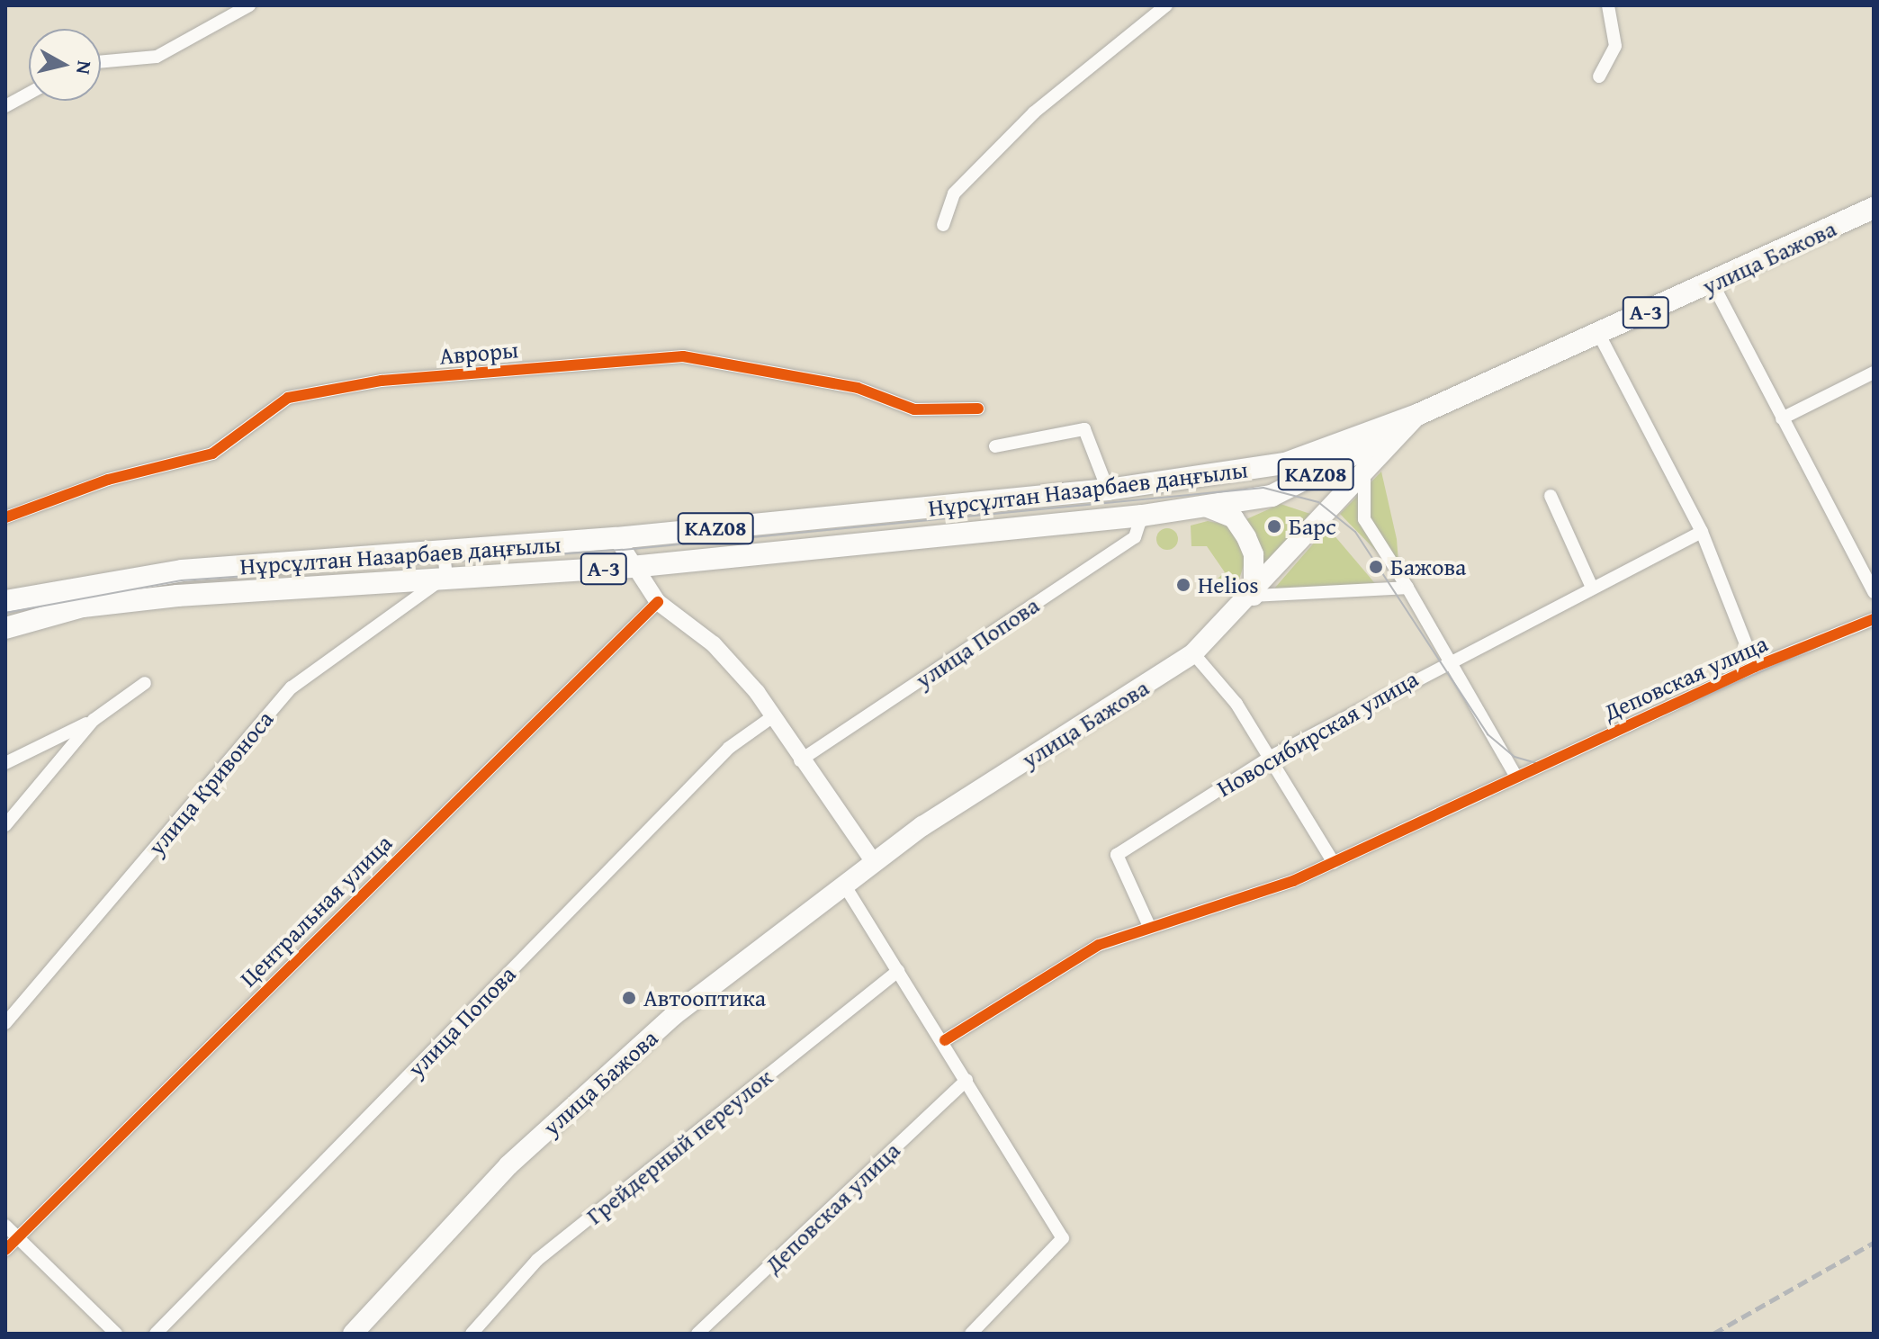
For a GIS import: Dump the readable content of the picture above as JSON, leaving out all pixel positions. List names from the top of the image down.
{
  "streets": {
    "highway": [
      "улица Бажова",
      "A-3",
      "KAZ08",
      "Нұрсұлтан Назарбаев даңғылы",
      "А-3"
    ],
    "street": [
      "Авроры",
      "улица Попова",
      "Деповская улица",
      "Новосибирская улица",
      "улица Кривоноса",
      "Центральная улица",
      "Грейдерный переулок"
    ]
  },
  "crossings": [
    ["улица Бажова", "Нұрсұлтан Назарбаев даңғылы"],
    ["Нұрсұлтан Назарбаев даңғылы", "улица Попова"],
    ["Нұрсұлтан Назарбаев даңғылы", "улица Кривоноса"],
    ["Деповская улица", "Новосибирская улица"]
  ],
  "places": [
    "Барс",
    "Бажова",
    "Helios",
    "Автооптика"
  ],
  "north": "right"
}
